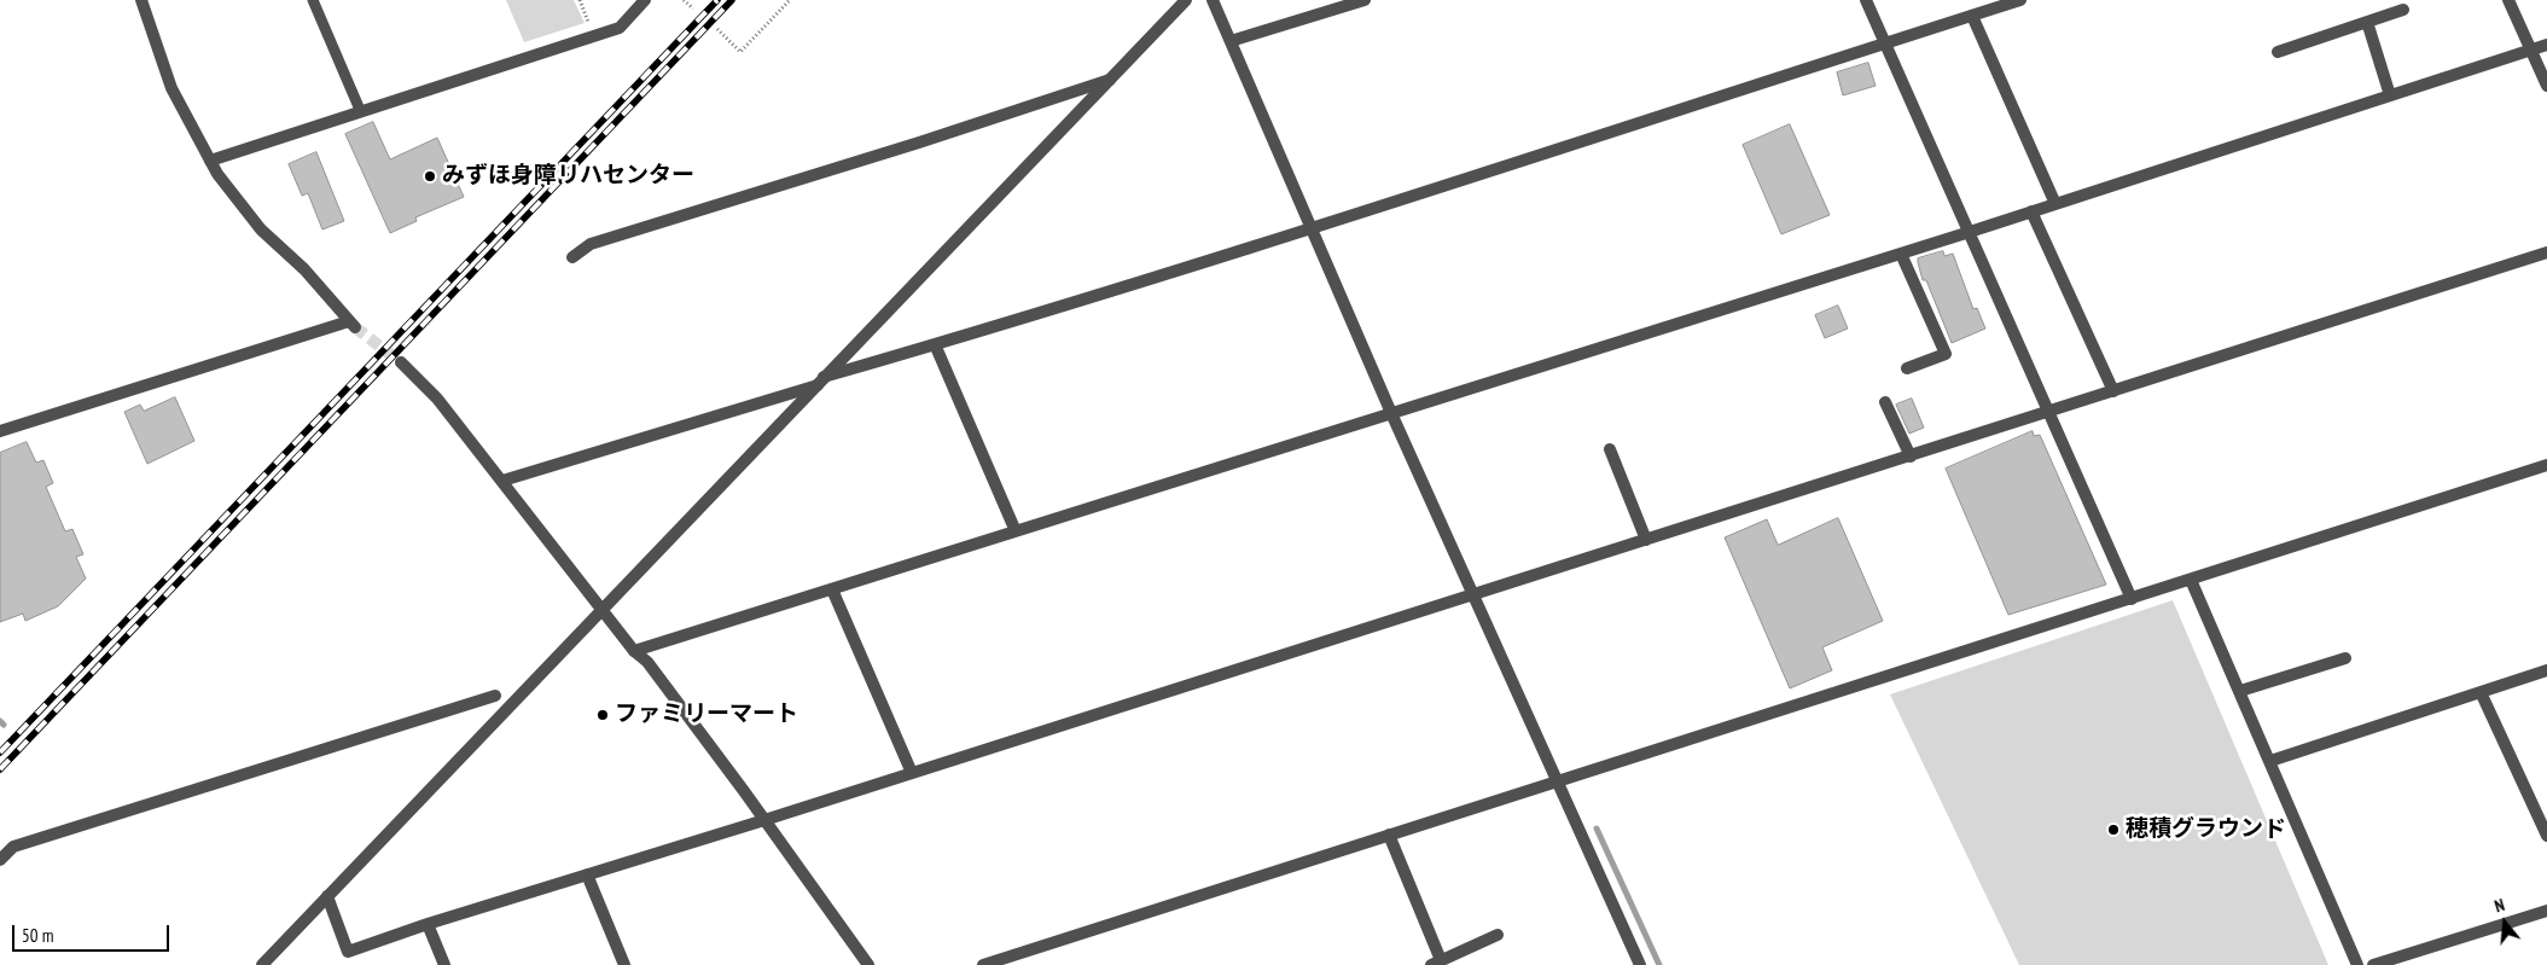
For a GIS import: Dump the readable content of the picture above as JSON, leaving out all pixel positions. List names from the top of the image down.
{
  "places": ["みずほ身障リハセンター", "ファミリーマート", "穂積グラウンド"],
  "scale_bar": "50 m",
  "north": "top"
}
